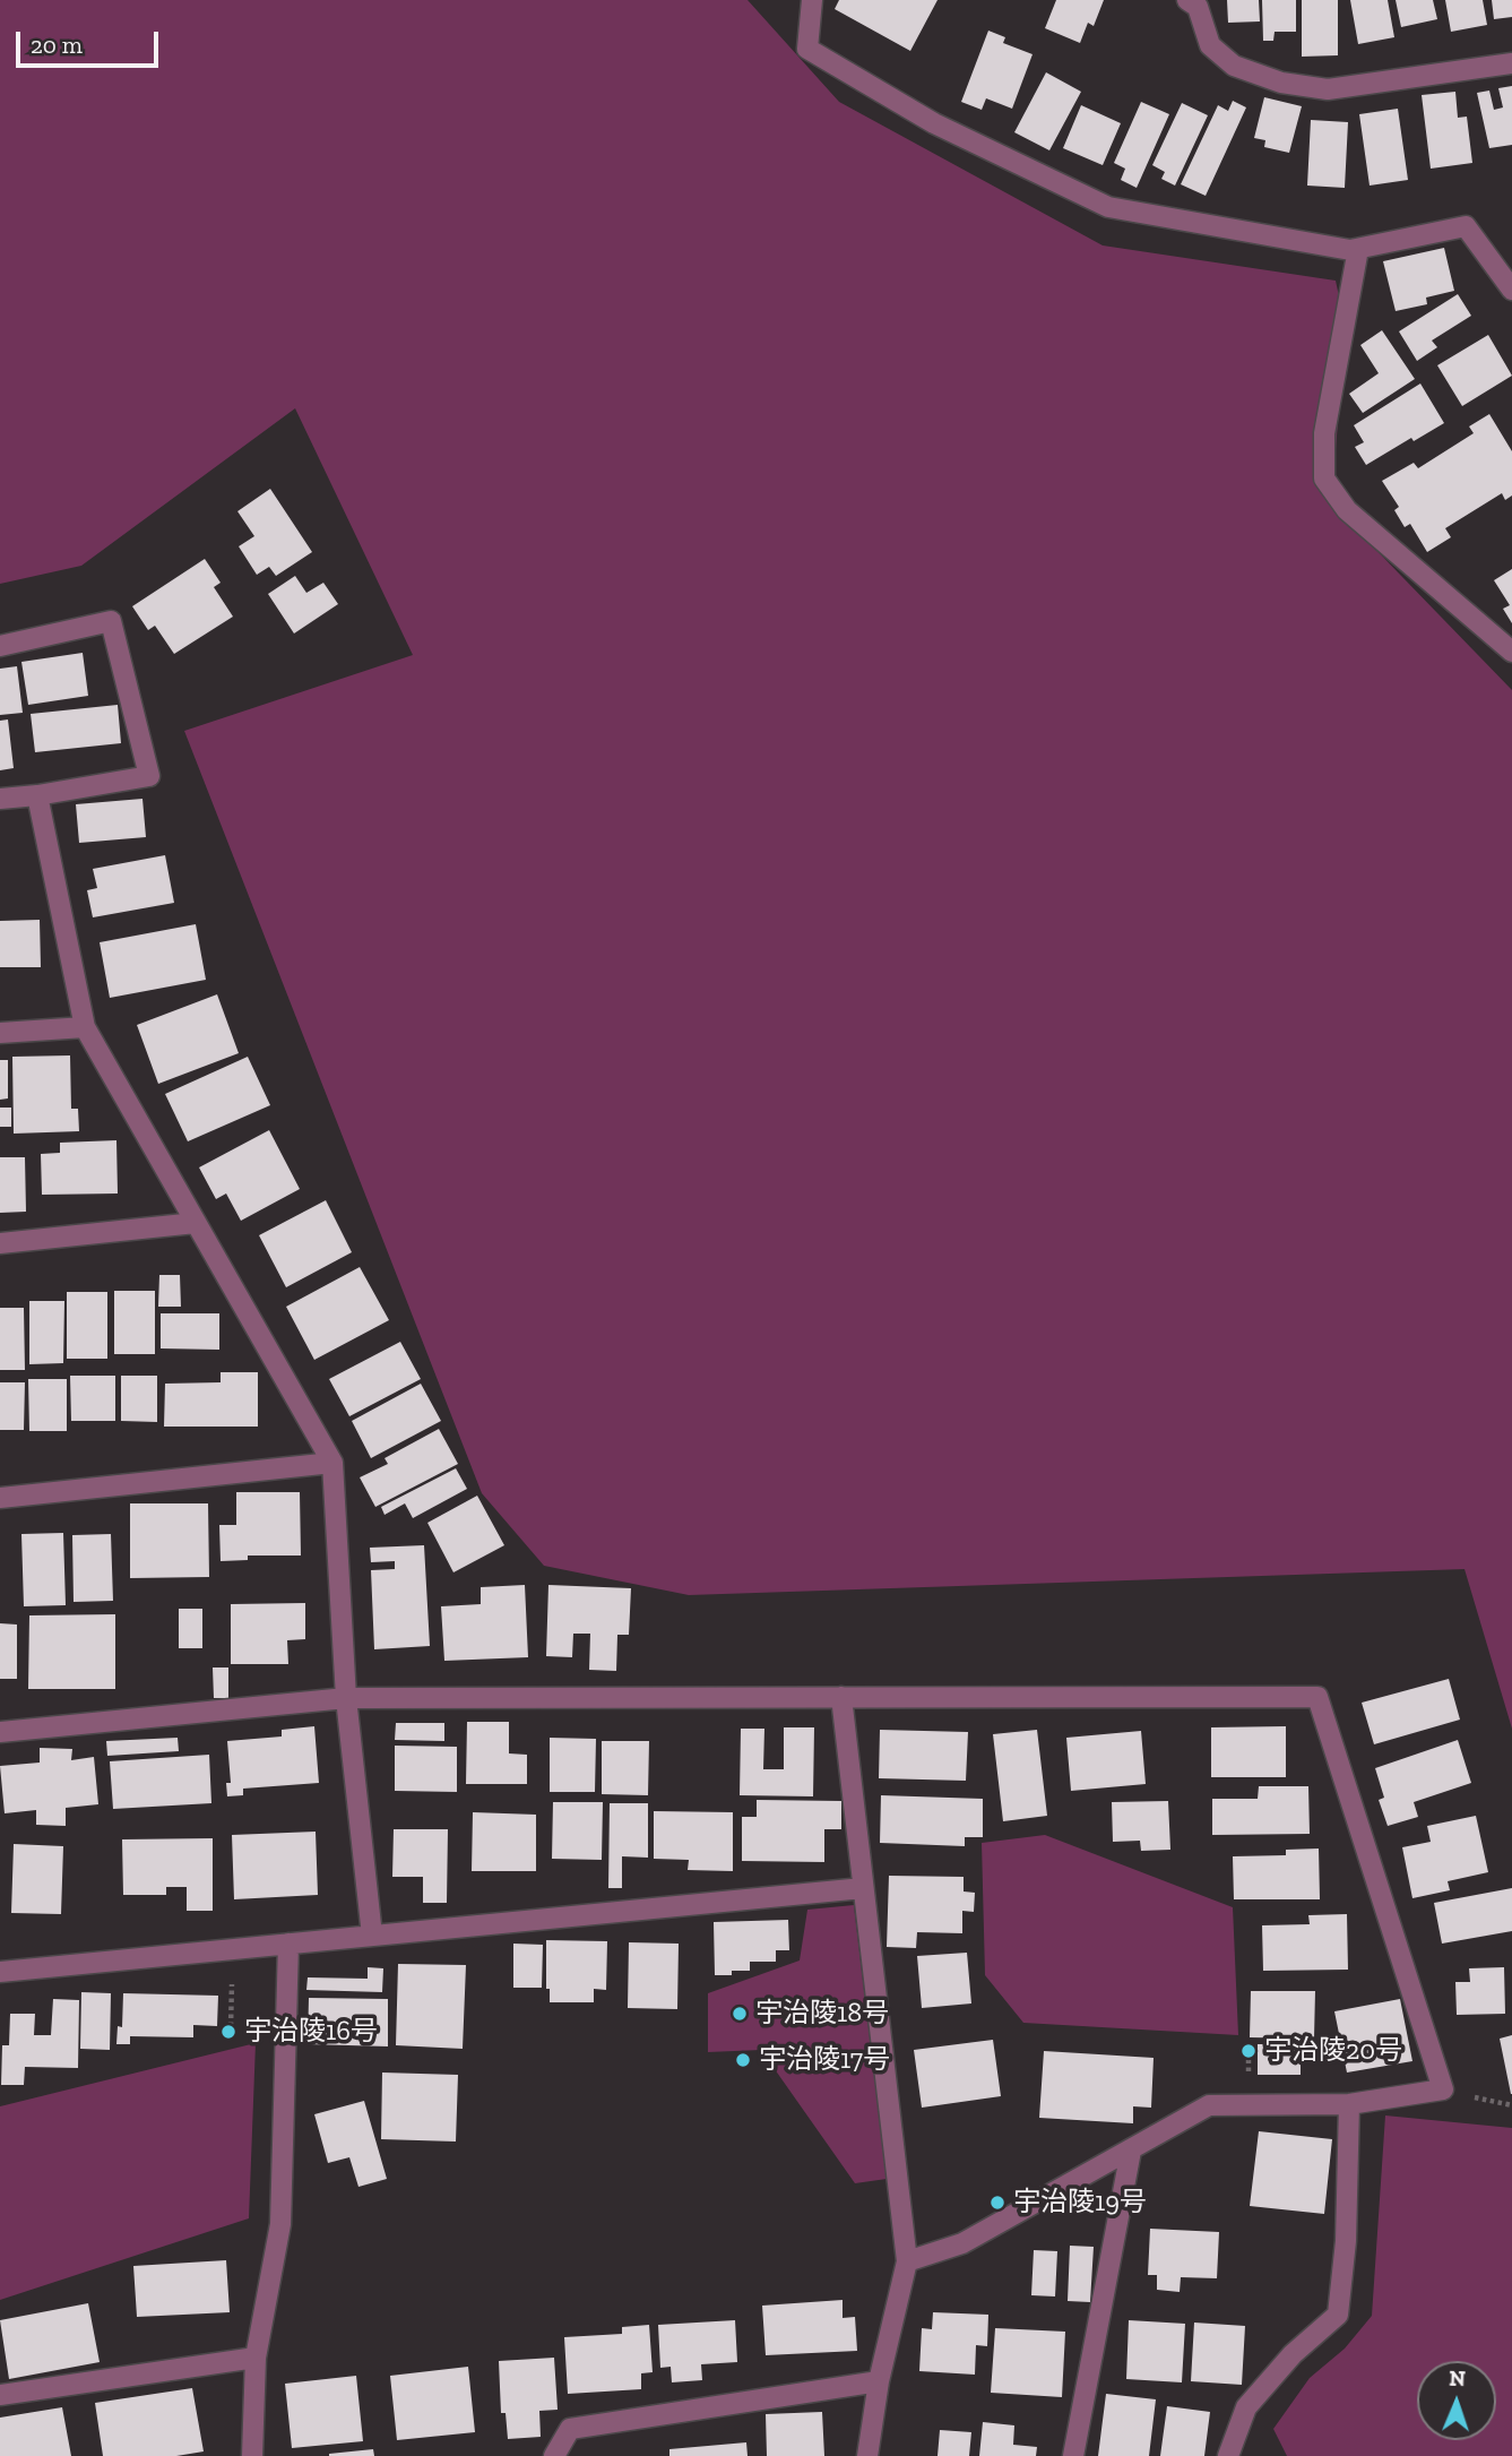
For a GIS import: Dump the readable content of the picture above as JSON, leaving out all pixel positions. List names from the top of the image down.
{
  "places": [
    "宇治陵18号",
    "宇治陵16号",
    "宇治陵20号",
    "宇治陵17号",
    "宇治陵19号"
  ],
  "scale_bar": "20 m",
  "north": "top"
}
